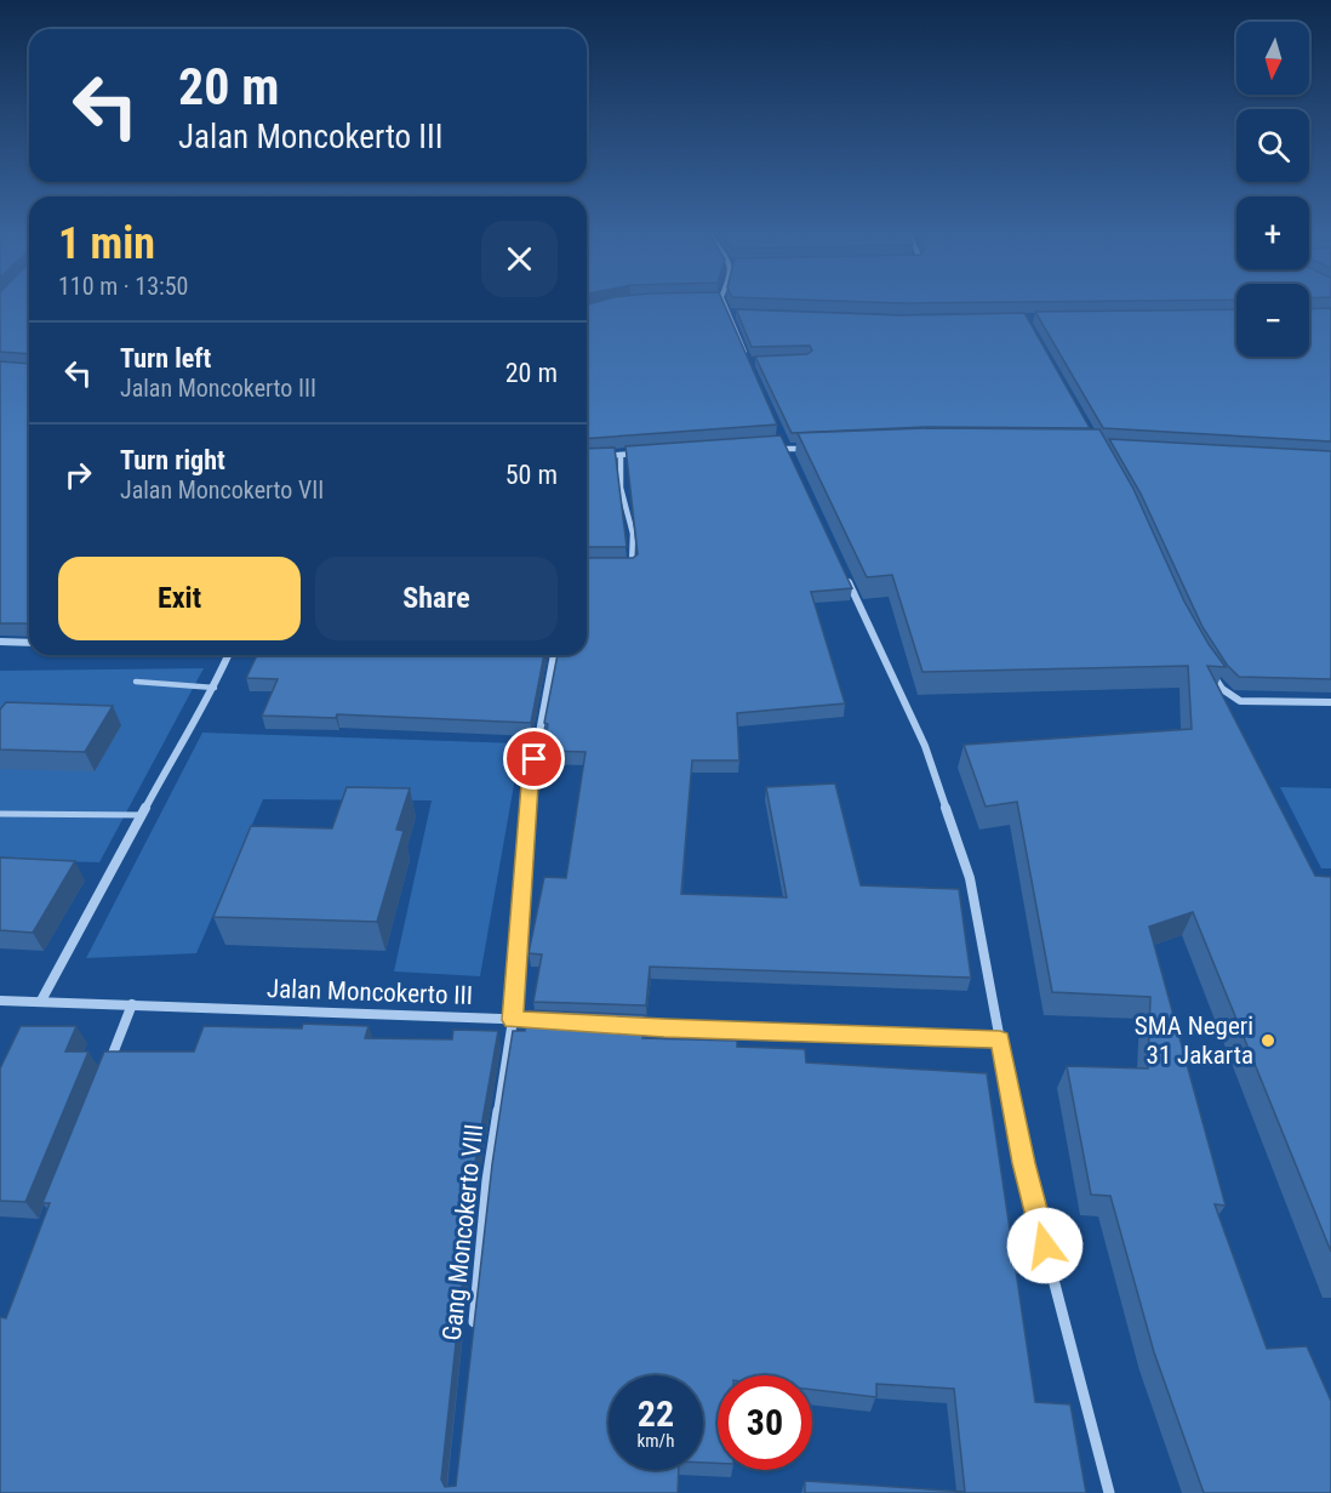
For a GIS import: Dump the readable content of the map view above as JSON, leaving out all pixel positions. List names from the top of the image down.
{
  "streets": {
    "street": ["Jalan Moncokerto III", "Gang Moncokerto VIII"]
  },
  "crossings": [
    ["Jalan Moncokerto III", "Gang Moncokerto VIII"]
  ],
  "places": ["SMA Negeri 31 Jakarta"],
  "north": "bottom",
  "page": {
    "map_buttons": ["+", "−"],
    "turn": ["20 m", "Jalan Moncokerto III"],
    "heading": ["1 min", "110 m · 13:50"],
    "list": [
      {
        "name": "Turn left",
        "note": "Jalan Moncokerto III",
        "value": "20 m"
      },
      {
        "name": "Turn right",
        "note": "Jalan Moncokerto VII",
        "value": "50 m"
      }
    ],
    "buttons": ["Exit", "Share"],
    "speed": "22 km/h",
    "limit": "30"
  }
}
